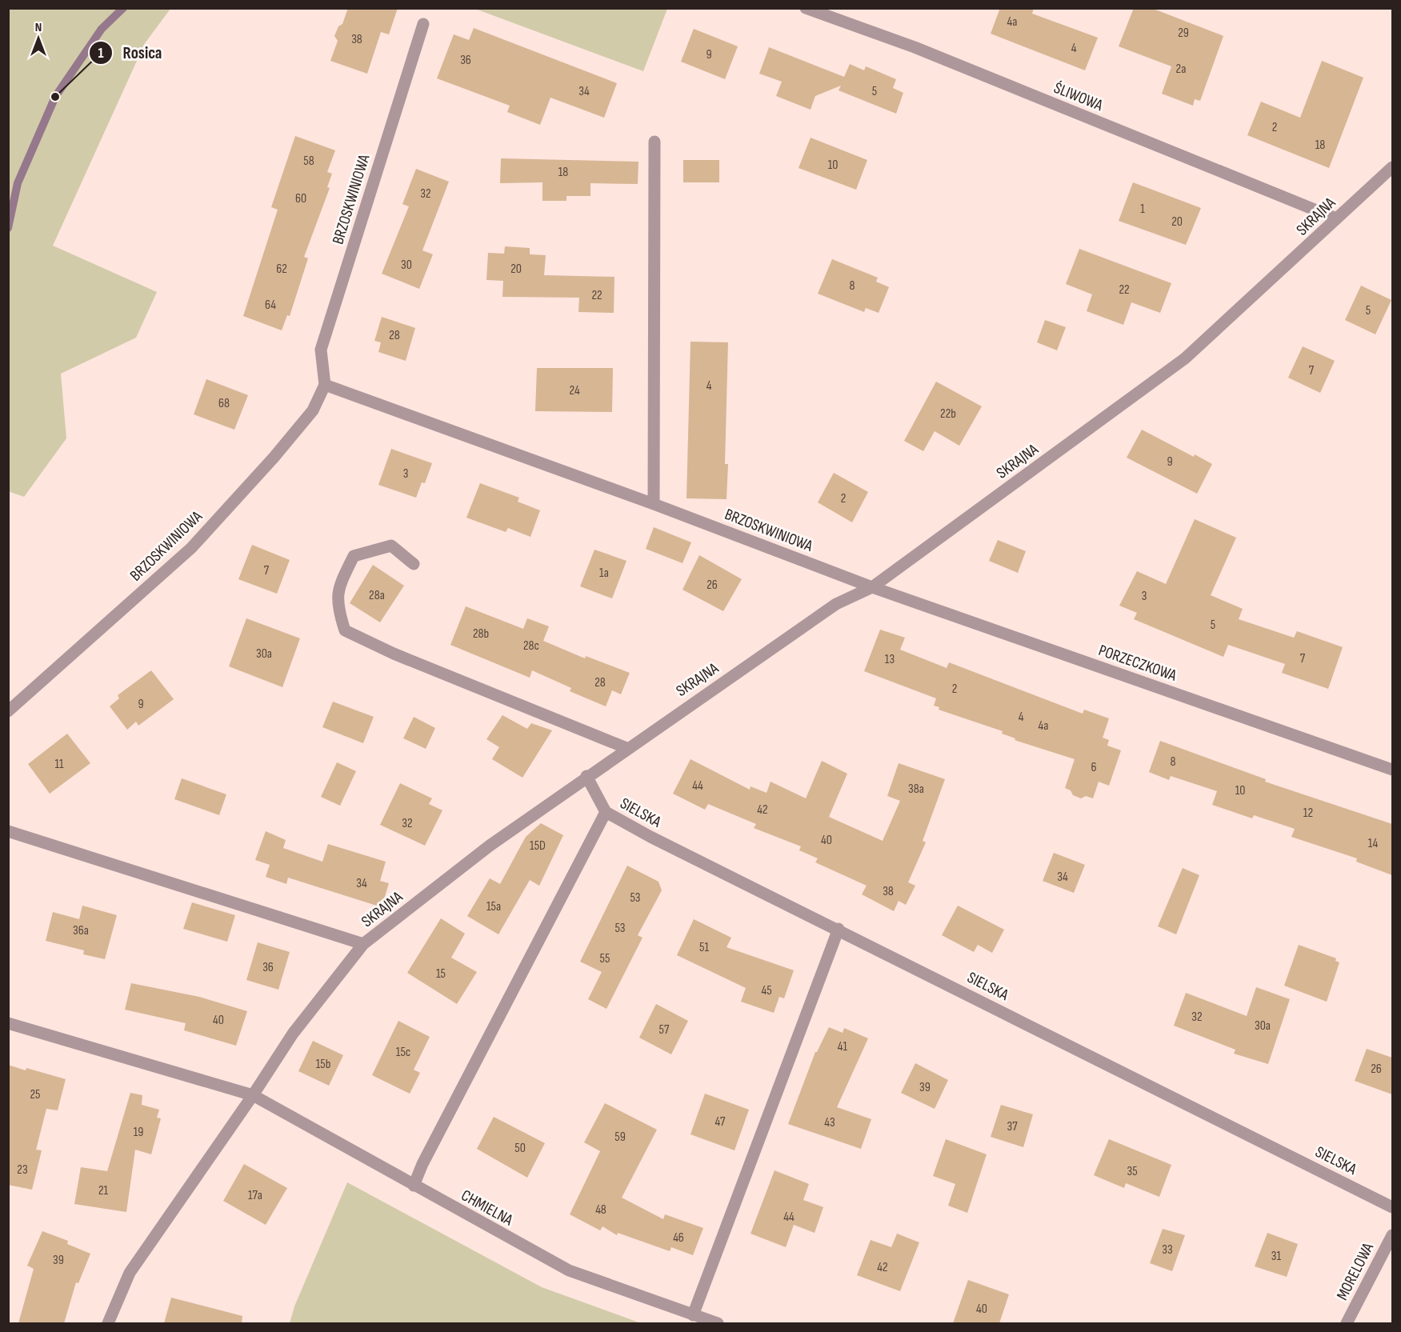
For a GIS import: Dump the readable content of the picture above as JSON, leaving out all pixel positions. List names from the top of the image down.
{
  "streets": {
    "street": [
      "ŚLIWOWA",
      "BRZOSKWINIOWA",
      "SKRAJNA",
      "PORZECZKOWA",
      "SIELSKA",
      "CHMIELNA",
      "MORELOWA"
    ]
  },
  "crossings": [
    ["ŚLIWOWA", "SKRAJNA"],
    ["BRZOSKWINIOWA", "SKRAJNA"],
    ["BRZOSKWINIOWA", "PORZECZKOWA"],
    ["SKRAJNA", "PORZECZKOWA"],
    ["SKRAJNA", "SIELSKA"],
    ["SKRAJNA", "CHMIELNA"]
  ],
  "places": ["Rosica"],
  "house_numbers": [
    "4a",
    "29",
    "38",
    "4",
    "9",
    "36",
    "2a",
    "34",
    "5",
    "2",
    "18",
    "58",
    "10",
    "18",
    "32",
    "60",
    "1",
    "20",
    "30",
    "62",
    "20",
    "8",
    "22",
    "22",
    "64",
    "5",
    "28",
    "7",
    "4",
    "24",
    "68",
    "22b",
    "9",
    "3",
    "2",
    "7",
    "1a",
    "26",
    "28a",
    "3",
    "5",
    "28b",
    "28c",
    "30a",
    "7",
    "13",
    "28",
    "2",
    "9",
    "4",
    "4a",
    "8",
    "11",
    "6",
    "44",
    "38a",
    "10",
    "42",
    "12",
    "32",
    "40",
    "14",
    "15D",
    "34",
    "34",
    "38",
    "53",
    "15a",
    "53",
    "36a",
    "51",
    "55",
    "36",
    "15",
    "45",
    "32",
    "40",
    "30a",
    "57",
    "41",
    "15c",
    "15b",
    "26",
    "39",
    "25",
    "47",
    "43",
    "37",
    "19",
    "59",
    "50",
    "23",
    "35",
    "21",
    "17a",
    "48",
    "44",
    "46",
    "33",
    "31",
    "39",
    "42",
    "40"
  ],
  "north": "top"
}
